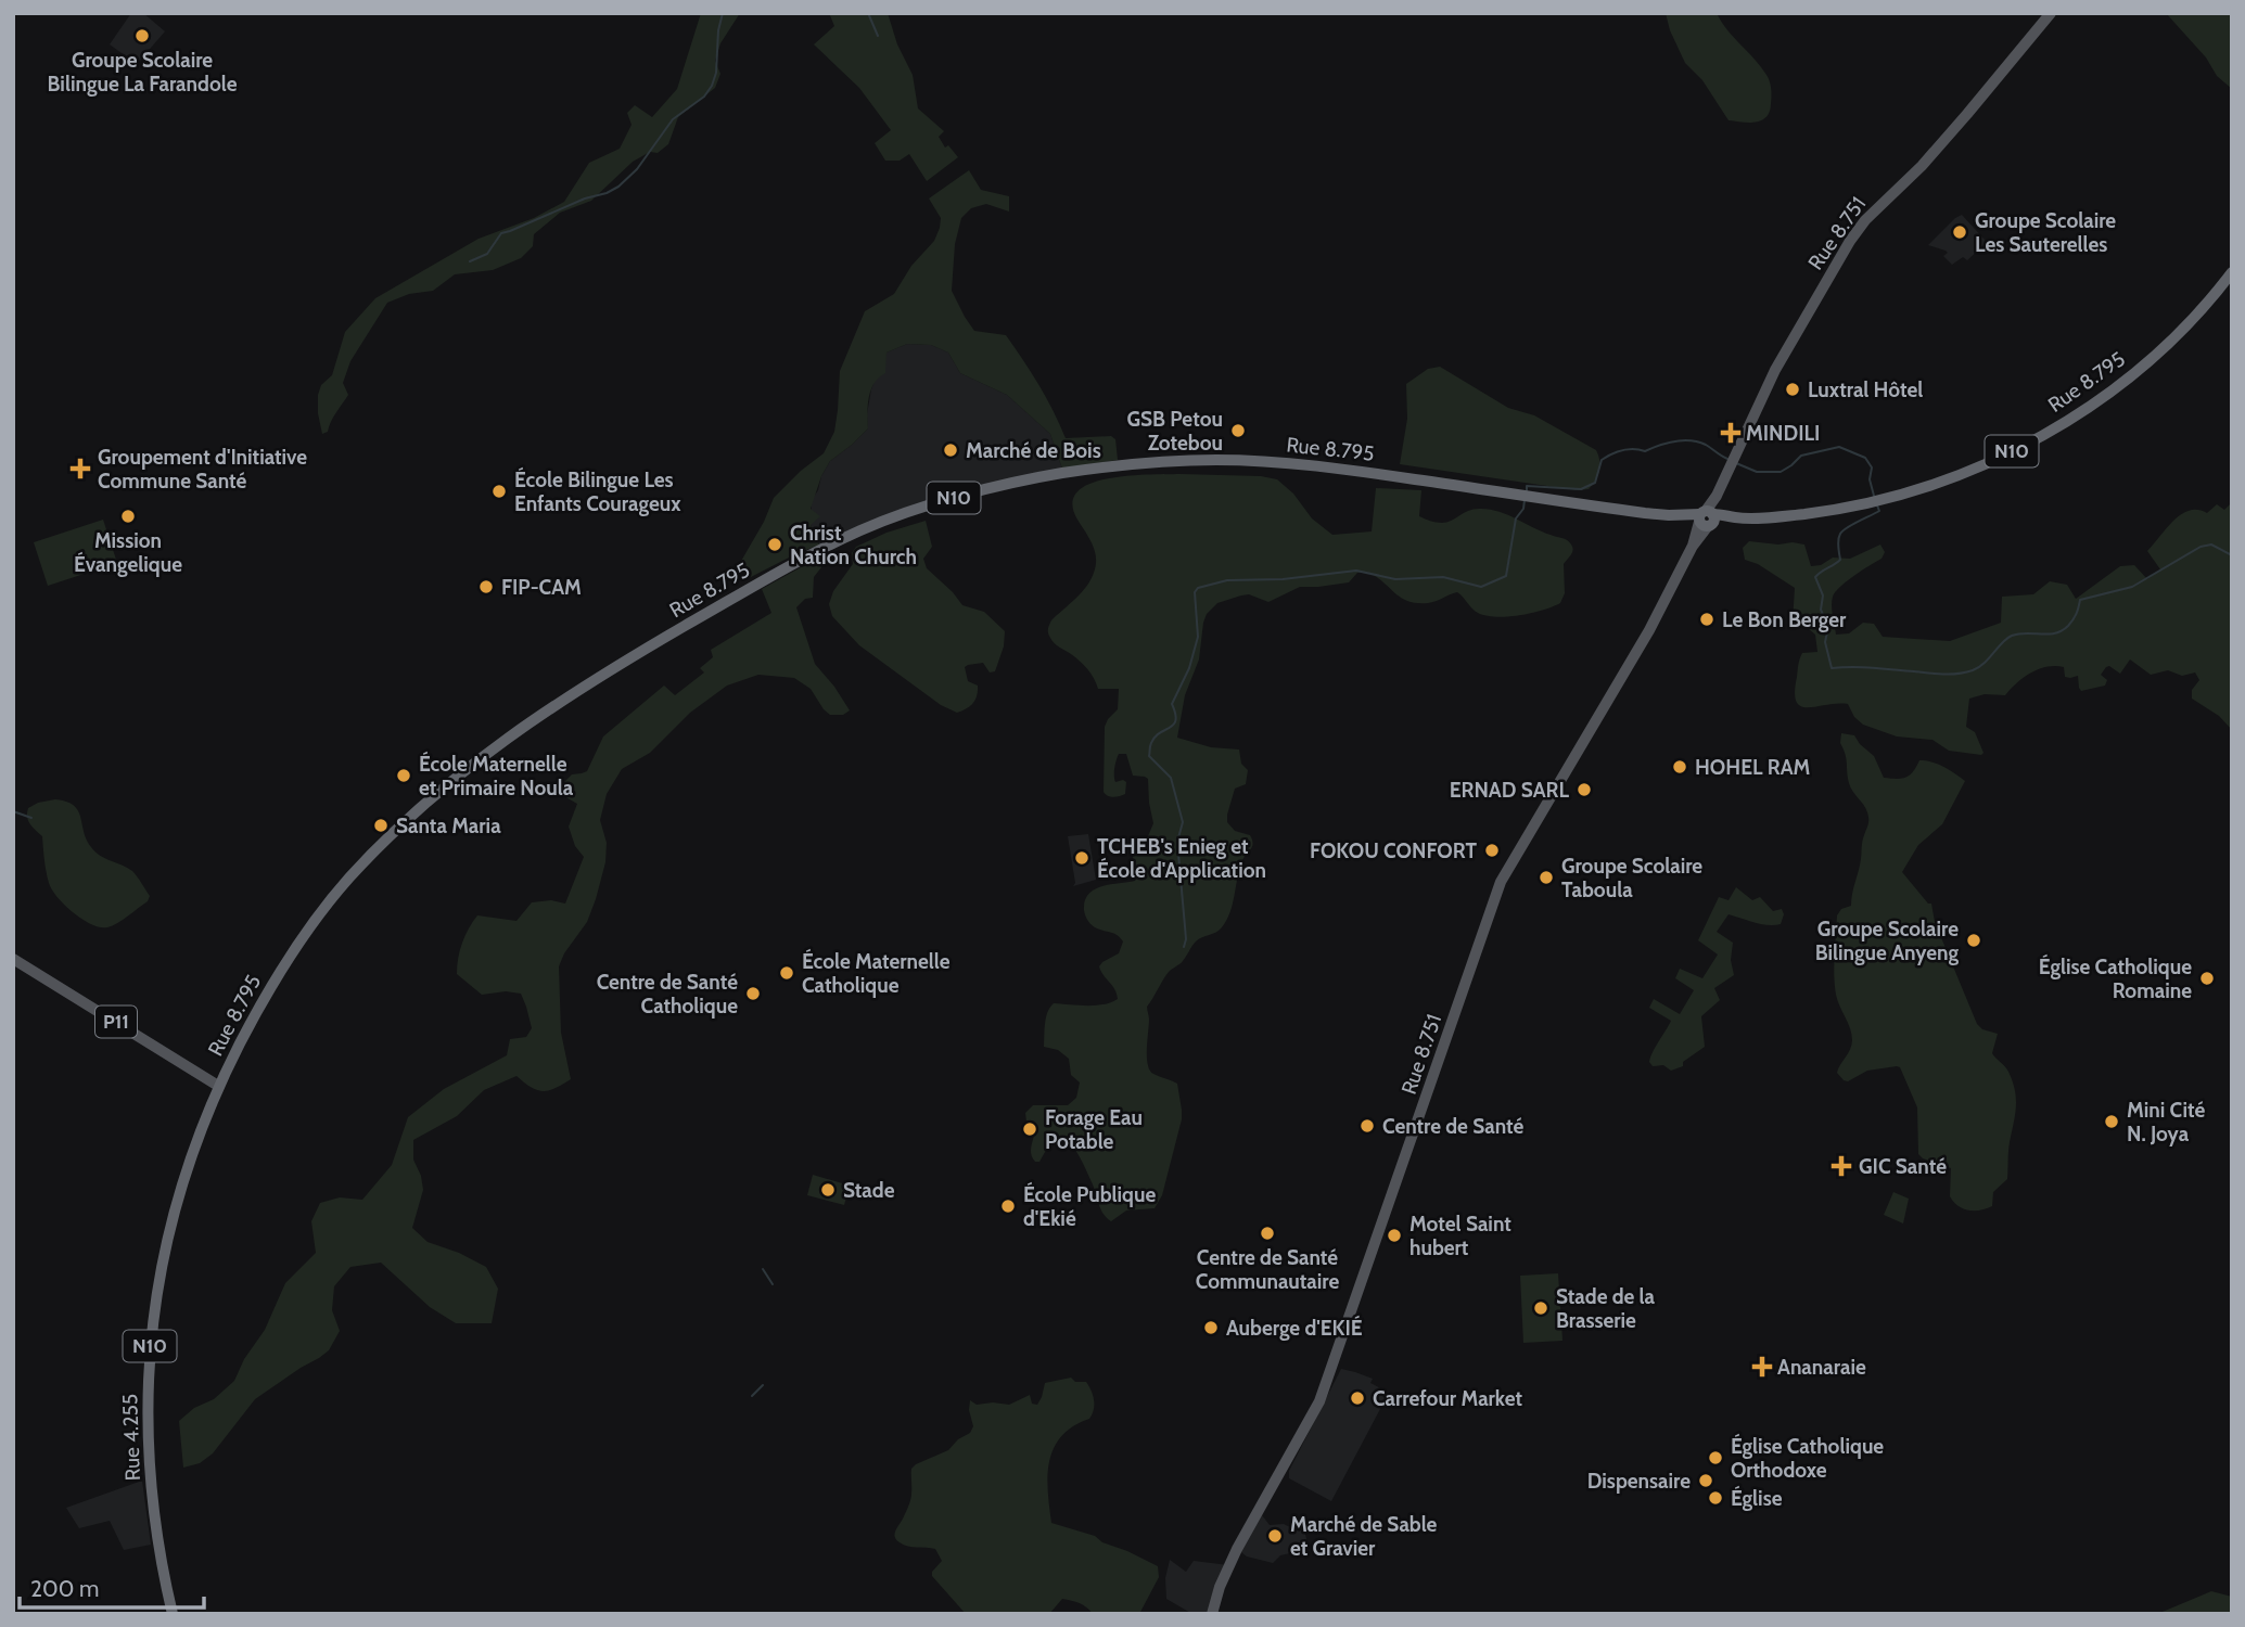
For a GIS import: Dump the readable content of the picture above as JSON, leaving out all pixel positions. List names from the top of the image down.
{
  "streets": {
    "highway": ["Rue 8.795", "N10", "Rue 4.255"],
    "main road": ["Rue 8.751", "P11"]
  },
  "crossings": [
    ["Rue 8.751", "Rue 8.795"],
    ["Rue 8.795", "P11"],
    ["Rue 8.795", "Rue 4.255"],
    ["P11", "Rue 4.255"]
  ],
  "places": {
    "other": [
      "Groupe Scolaire Bilingue La Farandole",
      "Groupe Scolaire Les Sauterelles",
      "Luxtral Hôtel",
      "GSB Petou Zotebou",
      "Marché de Bois",
      "École Bilingue Les Enfants Courageux",
      "Mission Évangelique",
      "Christ Nation Church",
      "FIP-CAM",
      "Le Bon Berger",
      "HOHEL RAM",
      "École Maternelle et Primaire Noula",
      "ERNAD SARL",
      "Santa Maria",
      "FOKOU CONFORT",
      "TCHEB's Enieg et École d'Application",
      "Groupe Scolaire Taboula",
      "Groupe Scolaire Bilingue Anyeng",
      "École Maternelle Catholique",
      "Église Catholique Romaine",
      "Centre de Santé Catholique",
      "Mini Cité N. Joya",
      "Centre de Santé",
      "Forage Eau Potable",
      "Stade",
      "École Publique d'Ekié",
      "Centre de Santé Communautaire",
      "Motel Saint hubert",
      "Stade de la Brasserie",
      "Auberge d'EKIÉ",
      "Carrefour Market",
      "Église Catholique Orthodoxe",
      "Dispensaire",
      "Église",
      "Marché de Sable et Gravier"
    ],
    "health": [
      "MINDILI",
      "Groupement d'Initiative Commune Santé",
      "GIC Santé",
      "Ananaraie"
    ]
  },
  "scale_bar": "200 m"
}
